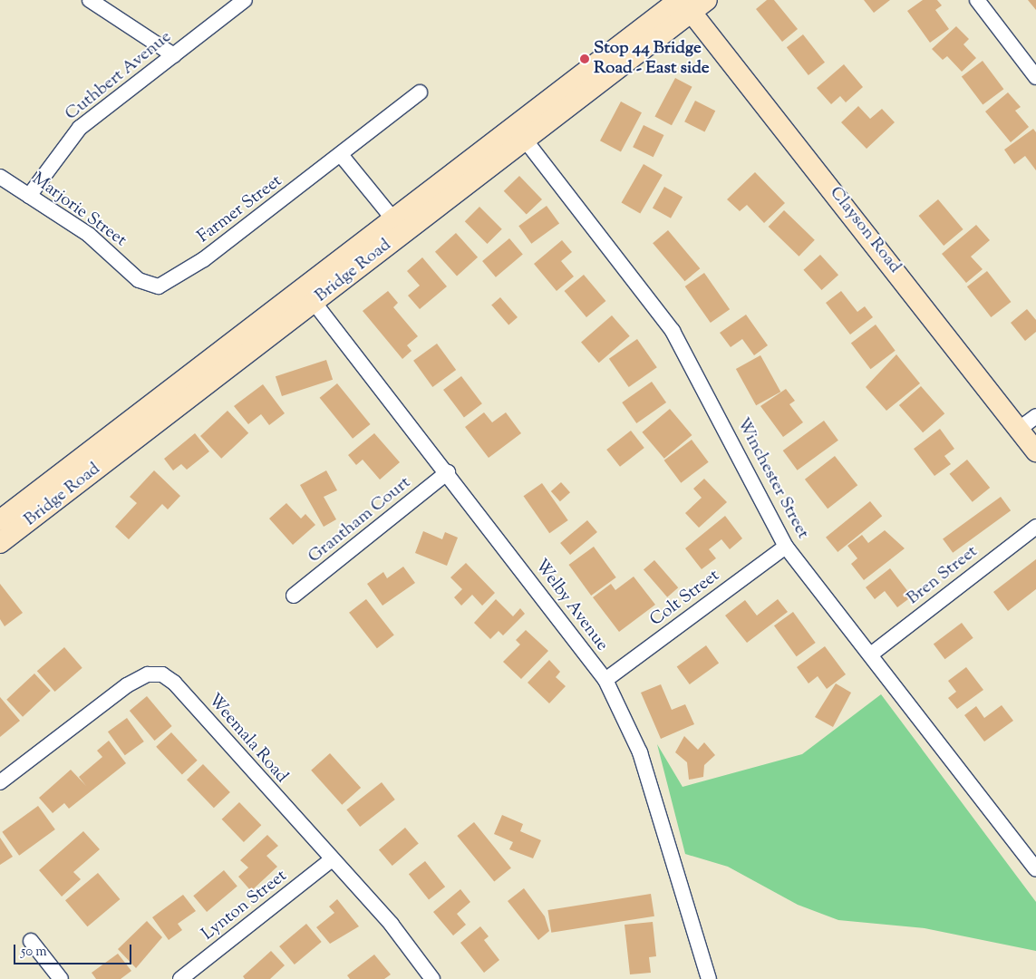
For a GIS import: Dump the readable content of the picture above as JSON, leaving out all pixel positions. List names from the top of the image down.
{
  "streets": {
    "main road": ["Clayson Road", "Bridge Road"],
    "street": [
      "Cuthbert Avenue",
      "Farmer Street",
      "Marjorie Street",
      "Winchester Street",
      "Grantham Court",
      "Bren Street",
      "Colt Street",
      "Welby Avenue",
      "Weemala Road",
      "Lynton Street"
    ]
  },
  "crossings": [
    ["Cuthbert Avenue", "Marjorie Street"],
    ["Farmer Street", "Marjorie Street"],
    ["Clayson Road", "Bridge Road"],
    ["Bridge Road", "Winchester Street"],
    ["Bridge Road", "Welby Avenue"],
    ["Winchester Street", "Bren Street"],
    ["Winchester Street", "Colt Street"],
    ["Grantham Court", "Welby Avenue"],
    ["Colt Street", "Welby Avenue"],
    ["Weemala Road", "Lynton Street"]
  ],
  "places": ["Stop 44 Bridge Road - East side"],
  "scale_bar": "50 m"
}
